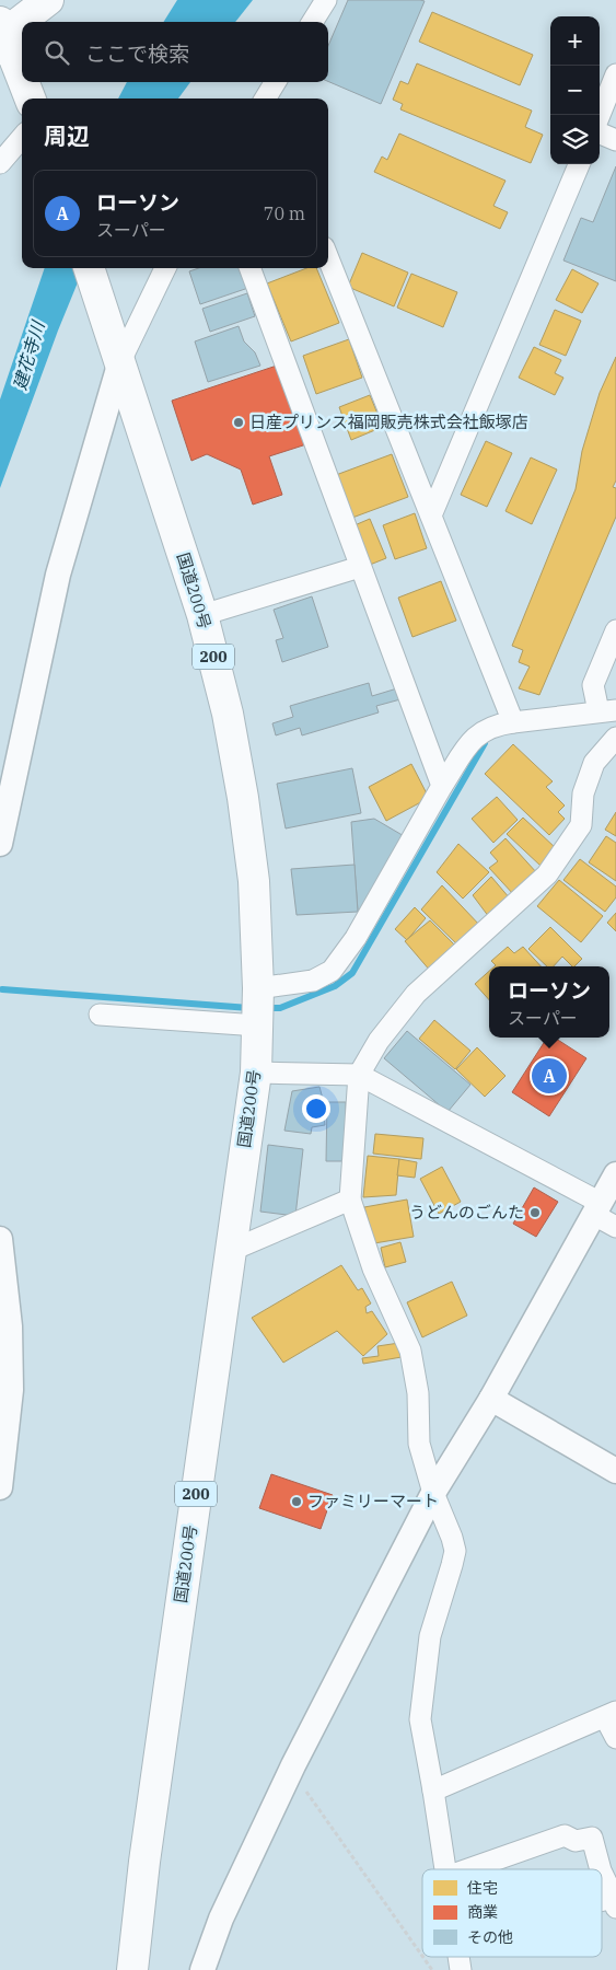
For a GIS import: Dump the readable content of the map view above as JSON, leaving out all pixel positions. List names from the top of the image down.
{
  "streets": {
    "highway": ["国道200号", "200"]
  },
  "water": ["建花寺川"],
  "places": ["日産プリンス福岡販売株式会社飯塚店", "うどんのごんた", "ファミリーマート"],
  "legend": ["住宅", "商業", "その他"],
  "page": {
    "map_buttons": ["+", "−"],
    "search": "ここで検索",
    "heading": "周辺",
    "list": [
      {
        "mark": "A",
        "name": "ローソン",
        "note": "スーパー",
        "value": "70 m"
      }
    ],
    "popup": ["ローソン", "スーパー"],
    "pins": "A"
  }
}
